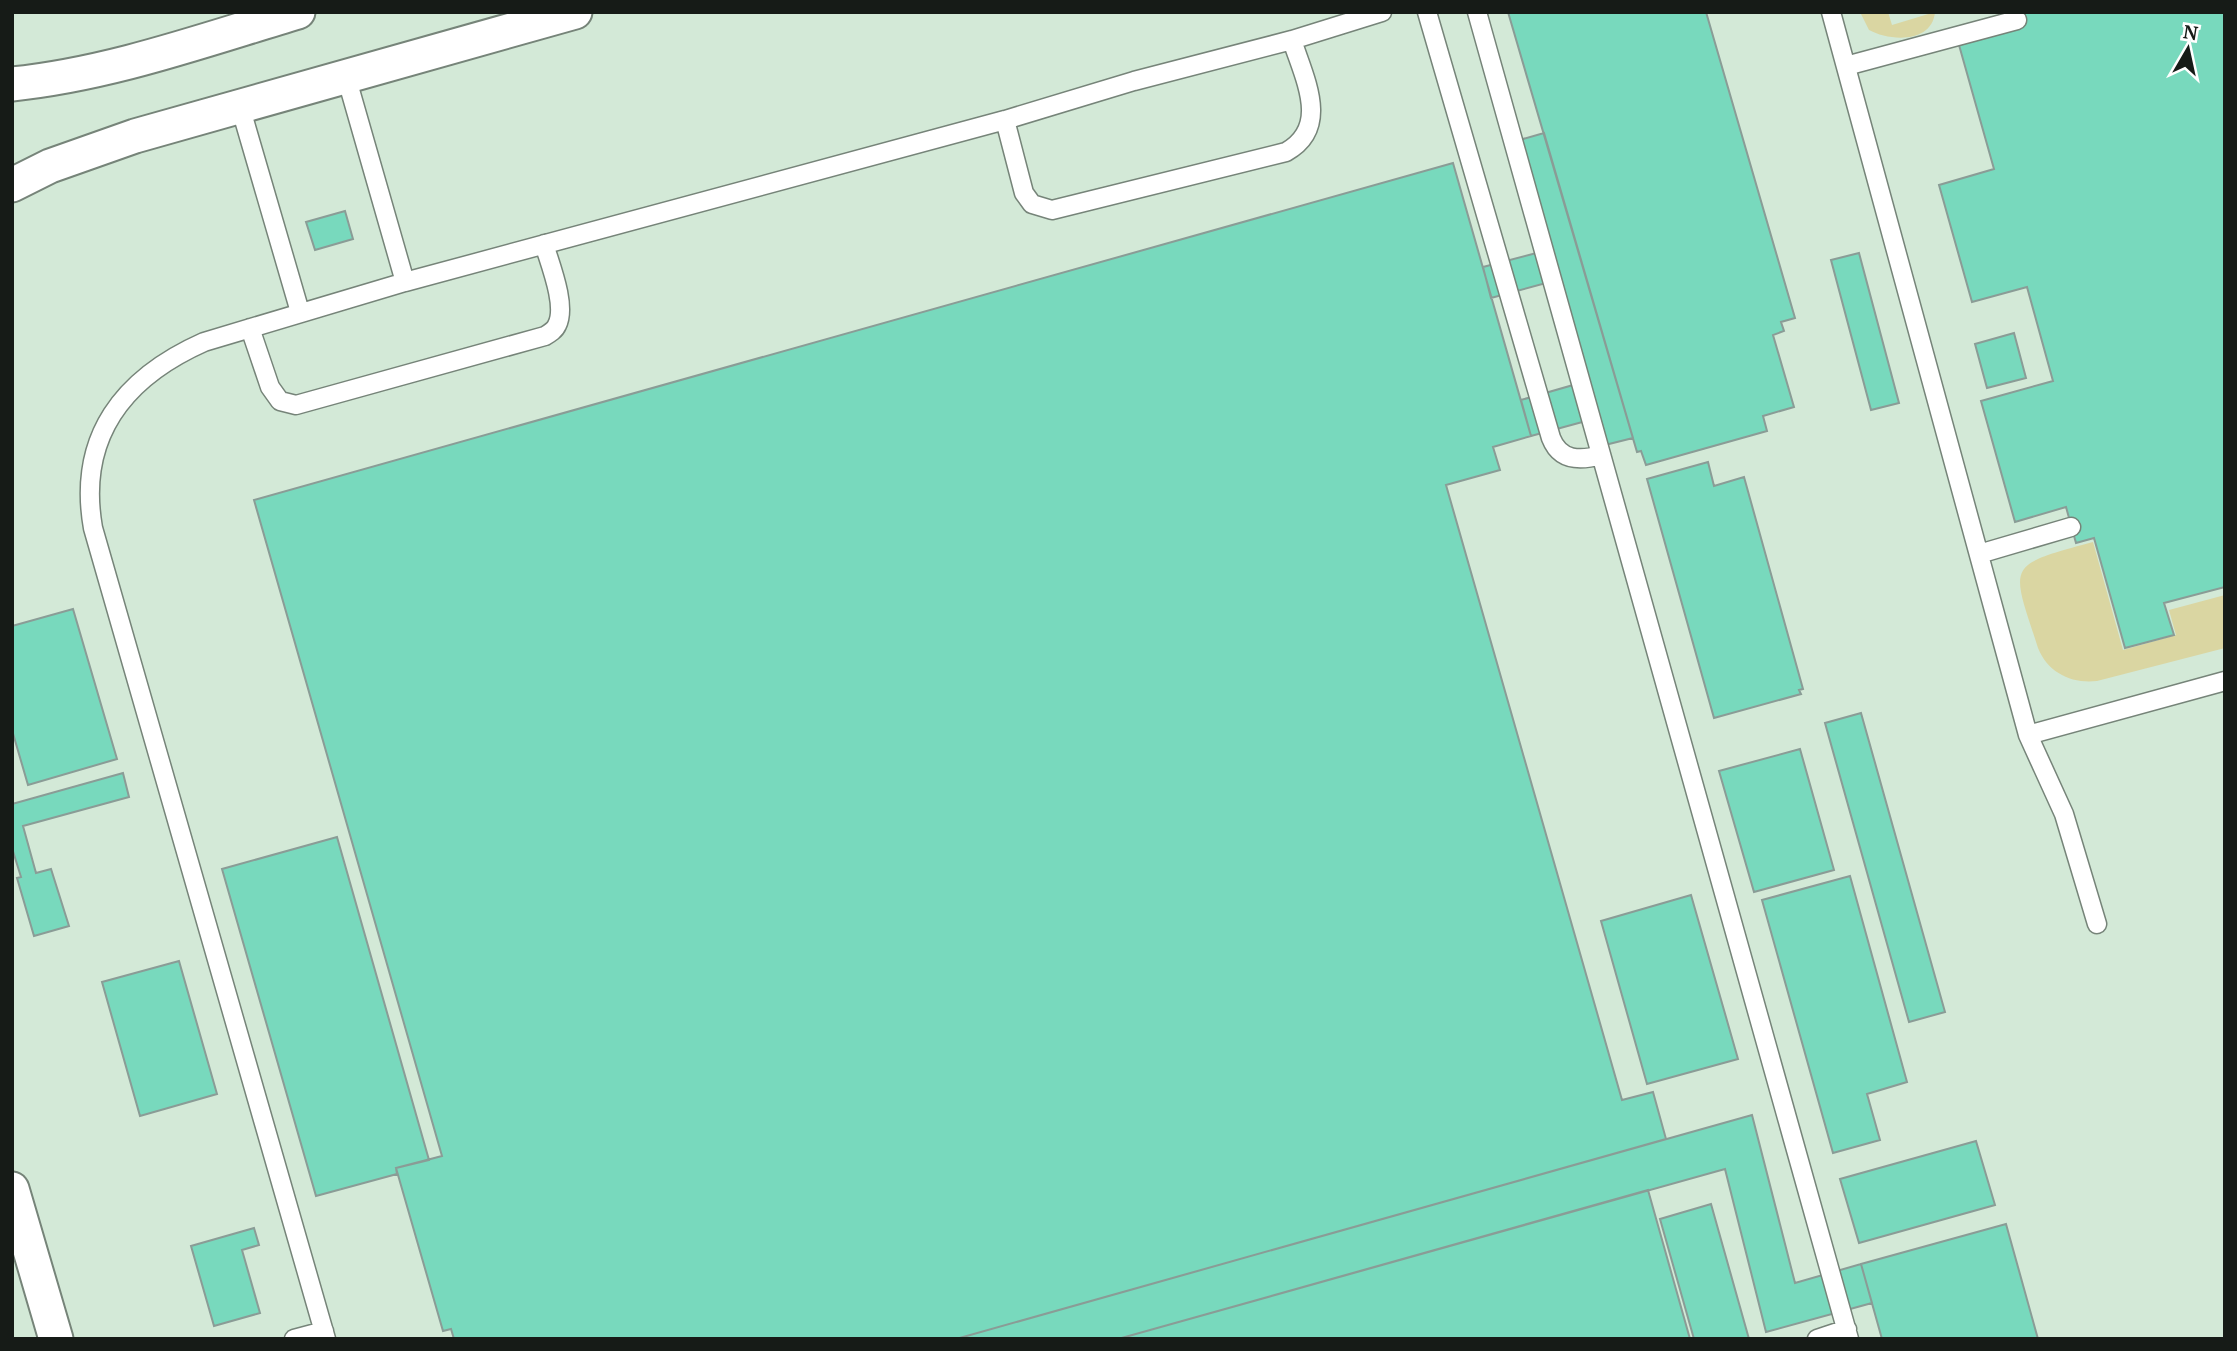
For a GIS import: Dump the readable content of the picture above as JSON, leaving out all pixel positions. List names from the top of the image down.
{
  "north": "top"
}
